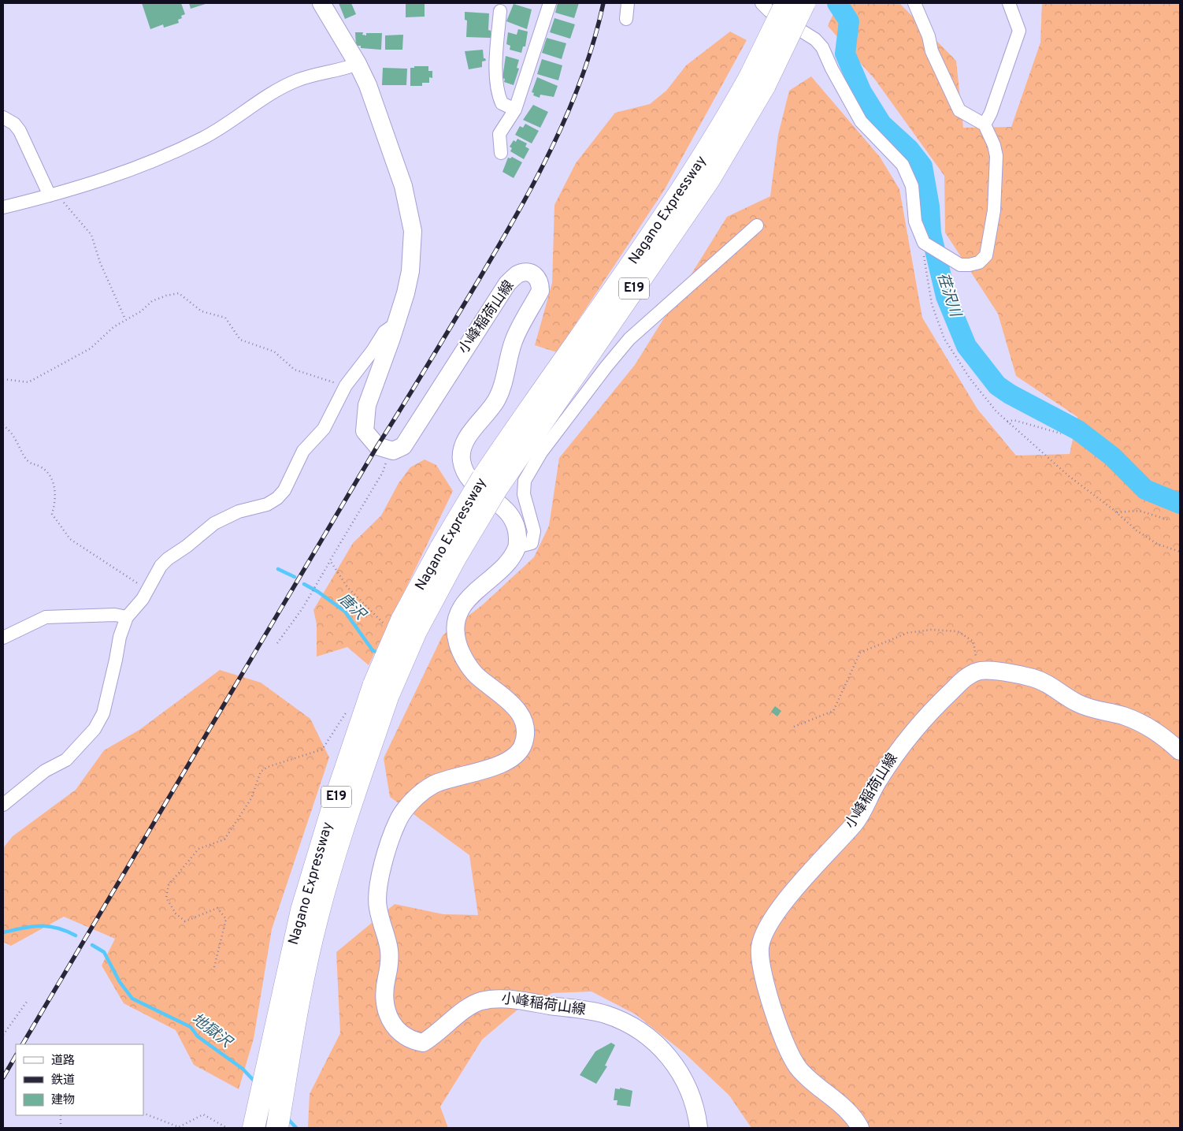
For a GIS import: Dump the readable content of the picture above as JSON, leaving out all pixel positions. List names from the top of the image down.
{
  "streets": {
    "highway": ["Nagano Expressway", "E19"],
    "main road": ["小峰稲荷山線"]
  },
  "water": ["荏沢川", "唐沢", "地獄沢"],
  "legend": ["道路", "鉄道", "建物"]
}
